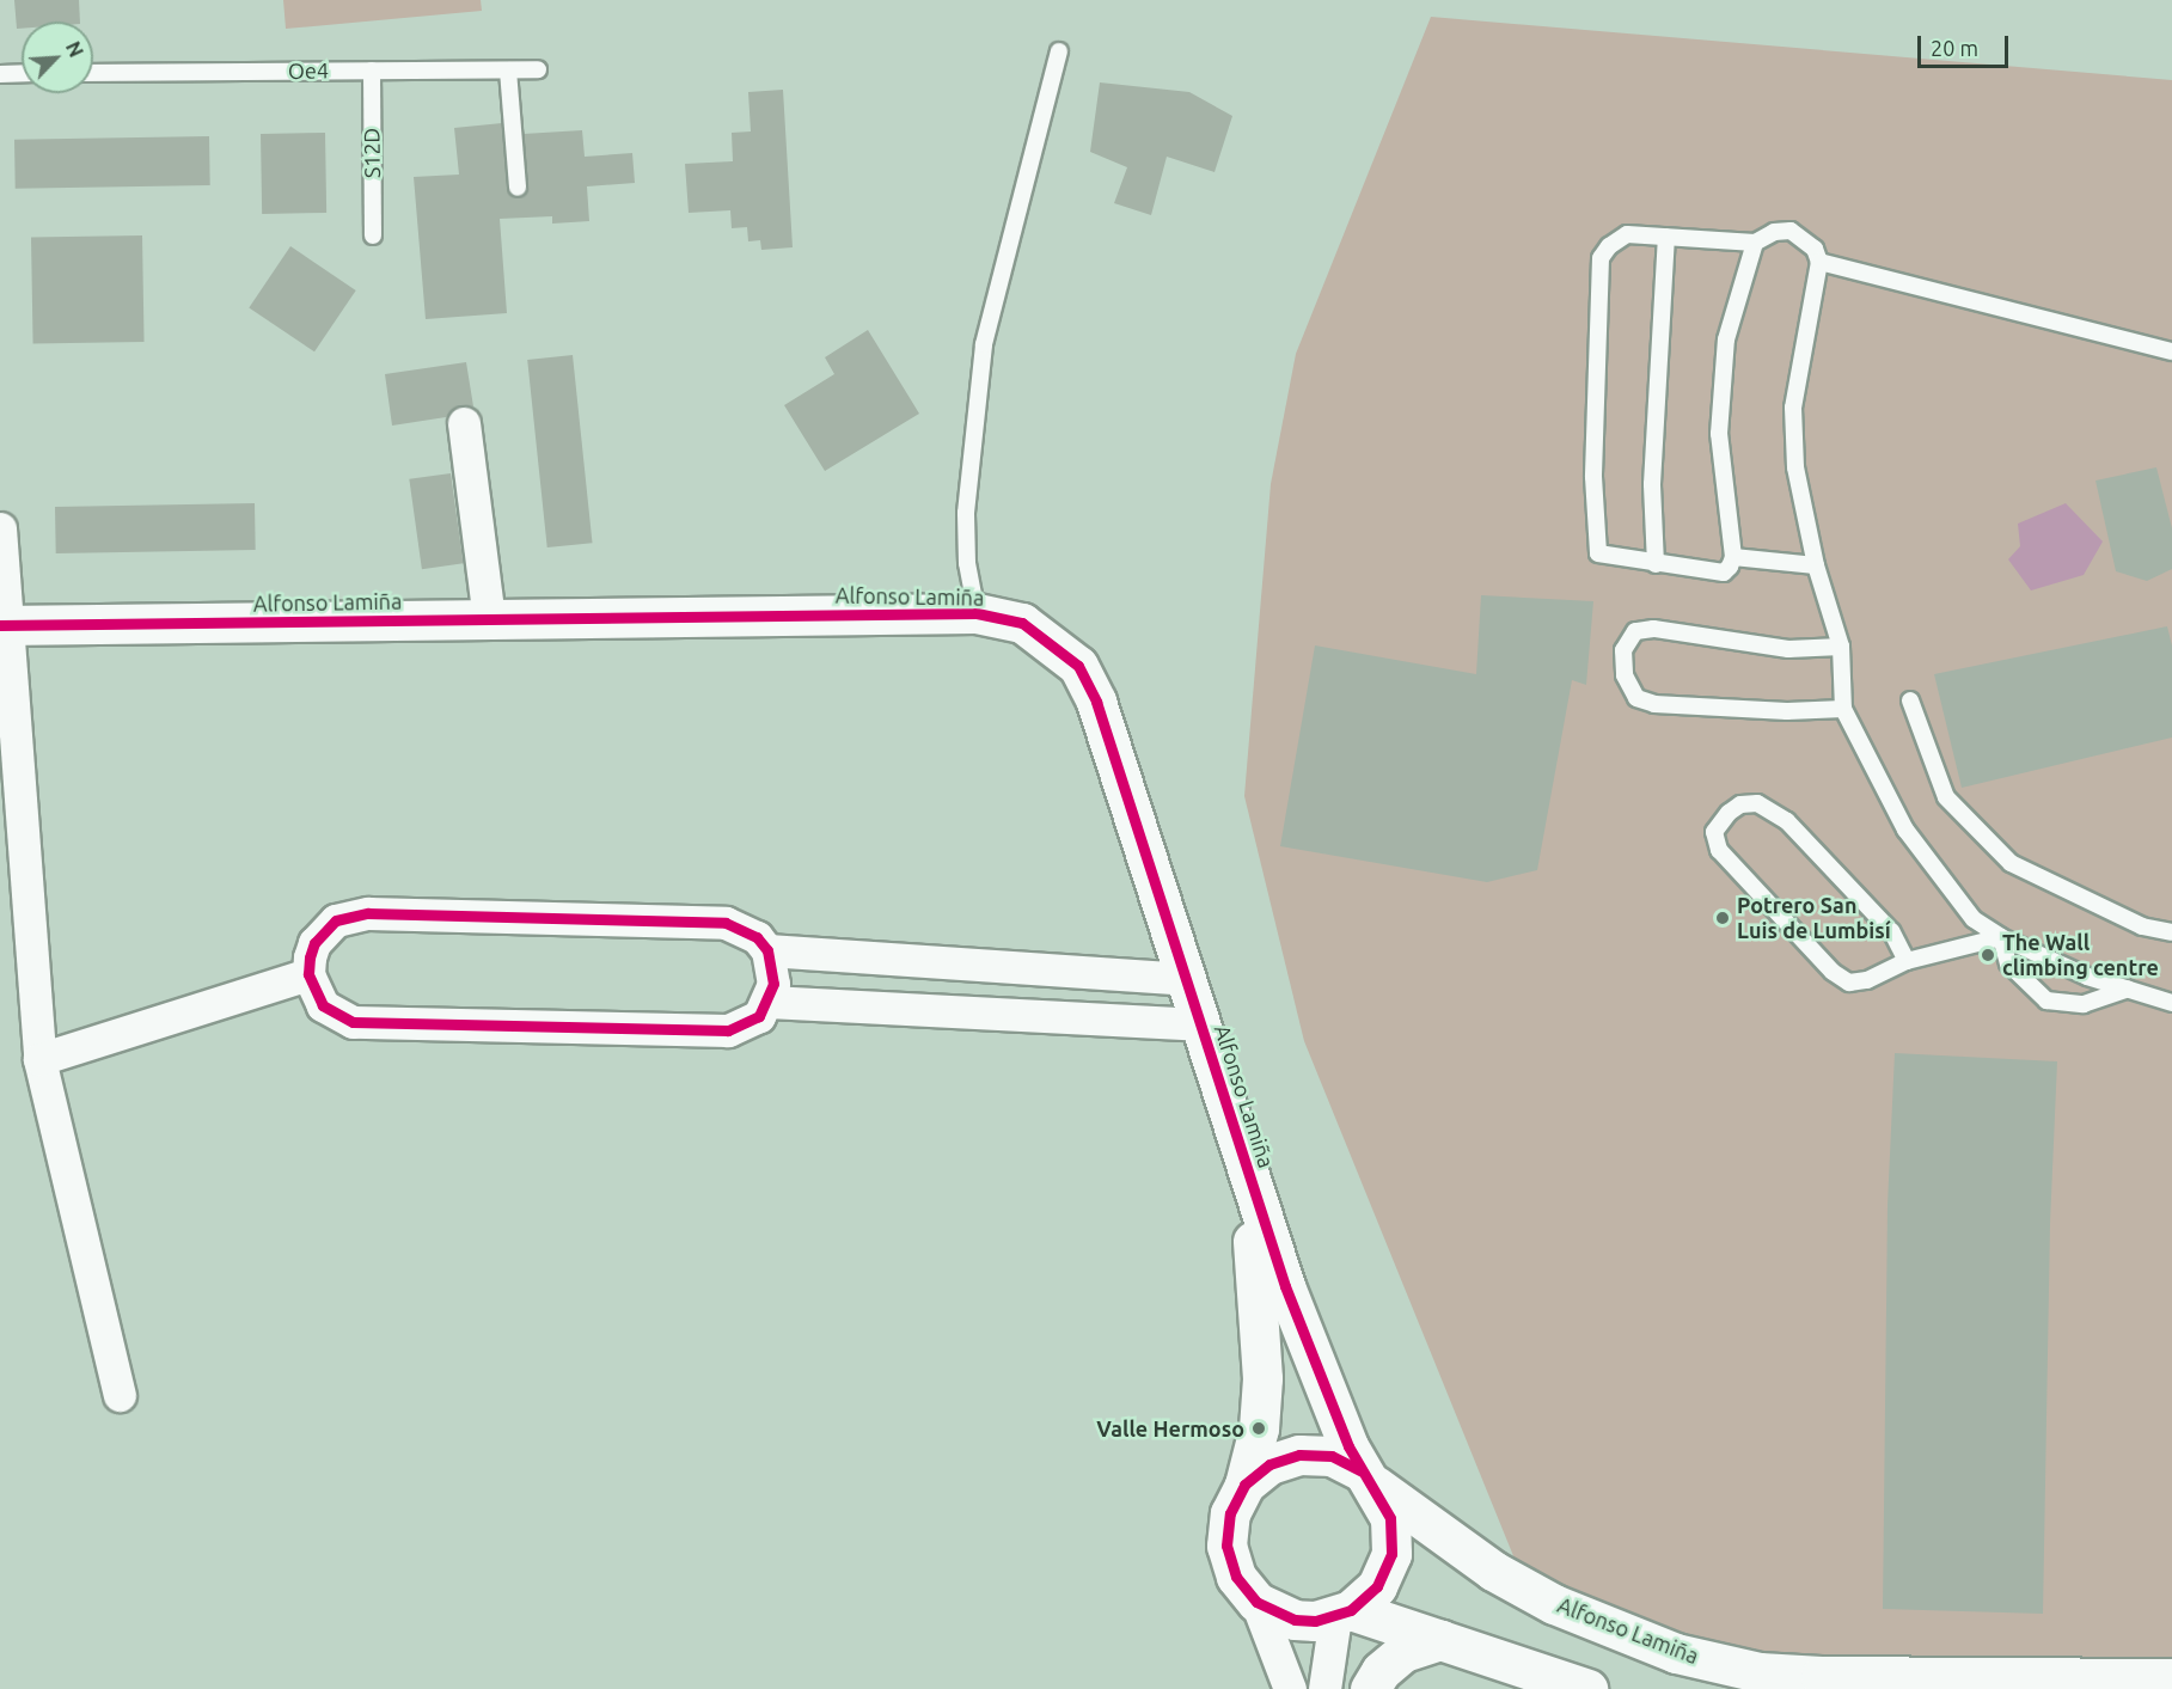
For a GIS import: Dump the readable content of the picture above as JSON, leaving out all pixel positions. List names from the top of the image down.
{
  "streets": {
    "street": ["Alfonso Lamiña"],
    "lane": ["Oe4", "S12D"]
  },
  "crossings": [
    ["Oe4", "S12D"]
  ],
  "places": ["Potrero San Luis de Lumbisí", "The Wall climbing centre", "Valle Hermoso"],
  "scale_bar": "20 m",
  "north": "top right"
}
